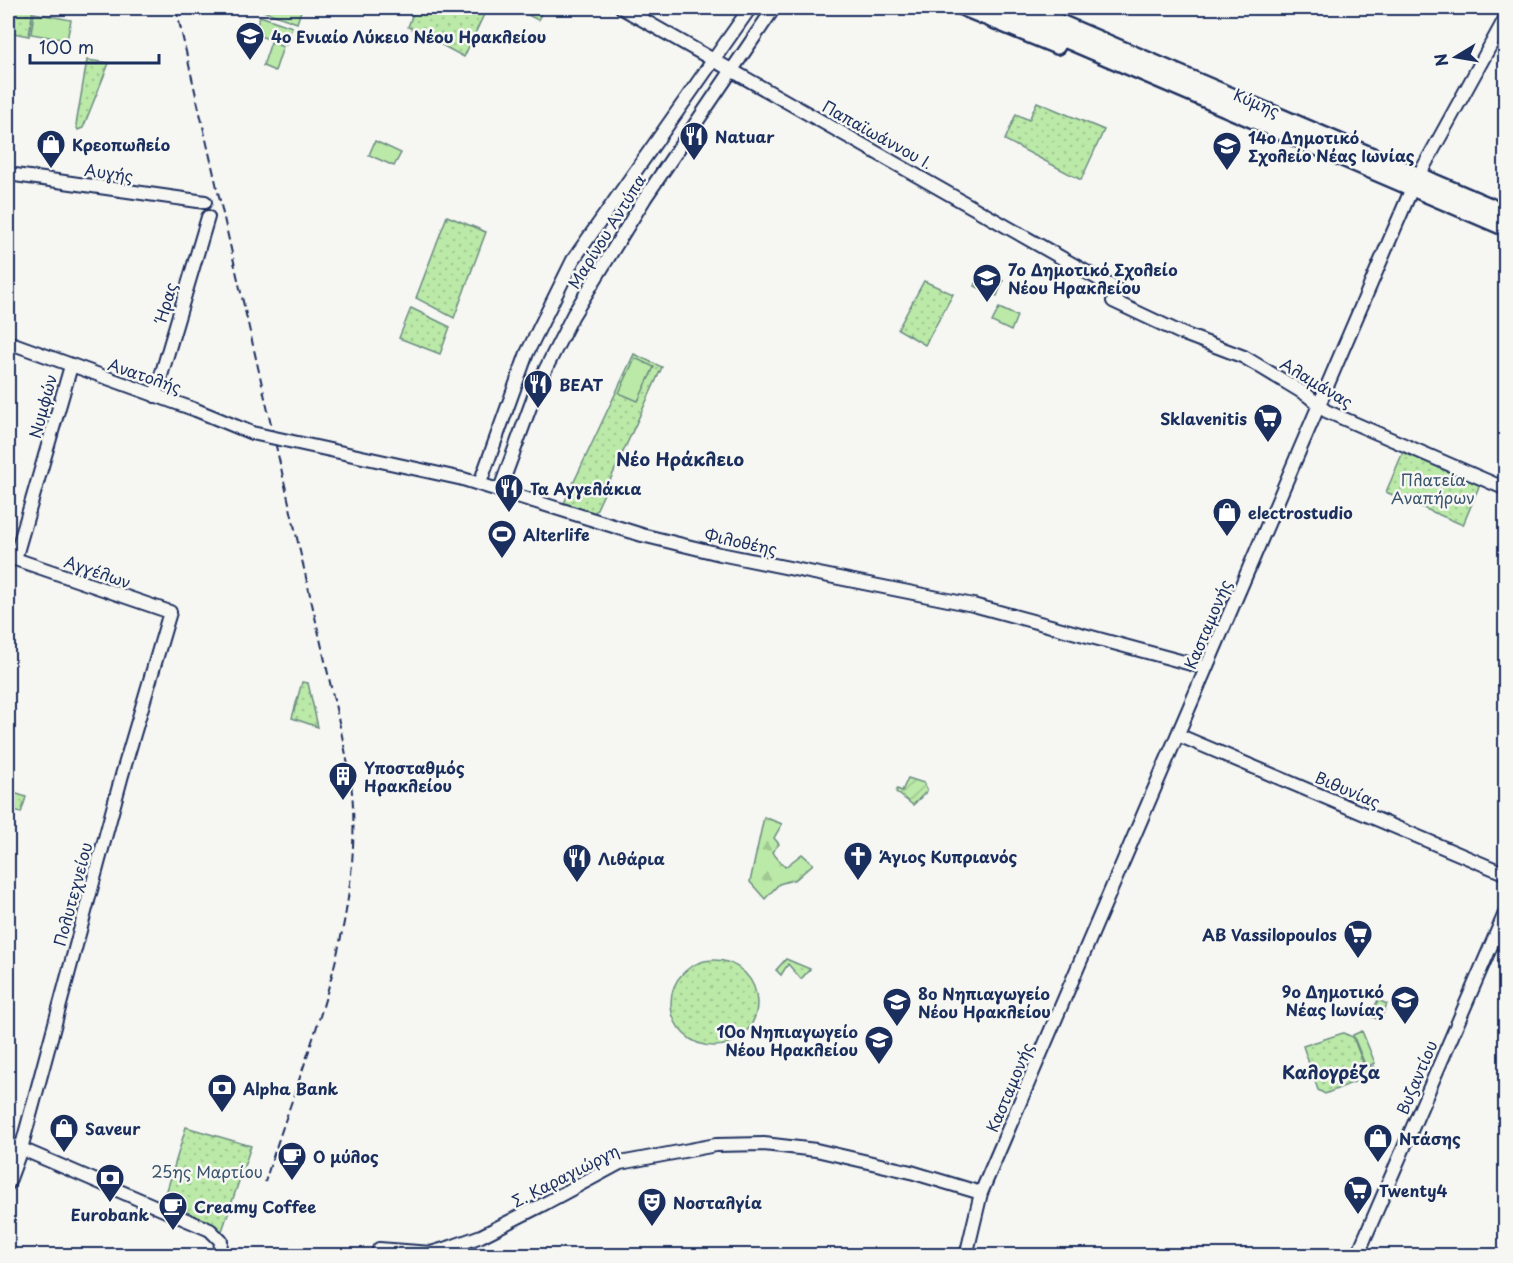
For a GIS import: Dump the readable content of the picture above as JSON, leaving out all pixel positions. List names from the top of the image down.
{
  "streets": {
    "main road": ["Κύμης"],
    "street": [
      "Παπαϊωάννου Ι.",
      "Αυγής",
      "Μαρίνου Αντύπα",
      "Ήρας",
      "Ανατολής",
      "Αλαμάνας",
      "Νυμφών",
      "Φιλοθέης",
      "Αγγέλων",
      "Κασταμονής",
      "Βιθυνίας",
      "Πολυτεχνείου",
      "Βυζαντίου",
      "Σ. Καραγιώργη"
    ]
  },
  "crossings": [
    ["Κύμης", "Κασταμονής"],
    ["Παπαϊωάννου Ι.", "Μαρίνου Αντύπα"],
    ["Παπαϊωάννου Ι.", "Αλαμάνας"],
    ["Μαρίνου Αντύπα", "Φιλοθέης"],
    ["Ήρας", "Ανατολής"],
    ["Ανατολής", "Νυμφών"],
    ["Ανατολής", "Φιλοθέης"],
    ["Αλαμάνας", "Κασταμονής"],
    ["Νυμφών", "Αγγέλων"],
    ["Φιλοθέης", "Κασταμονής"],
    ["Αγγέλων", "Πολυτεχνείου"],
    ["Κασταμονής", "Βιθυνίας"],
    ["Κασταμονής", "Σ. Καραγιώργη"]
  ],
  "districts": ["Νέο Ηράκλειο", "Καλογρέζα"],
  "parks": ["Πλατεία Αναπήρων", "25ης Μαρτίου"],
  "places": {
    "school or university": [
      "4ο Ενιαίο Λύκειο Νέου Ηρακλείου",
      "14ο Δημοτικό Σχολείο Νέας Ιωνίας",
      "7ο Δημοτικό Σχολείο Νέου Ηρακλείου",
      "9ο Δημοτικό Νέας Ιωνίας",
      "8ο Νηπιαγωγείο Νέου Ηρακλείου",
      "10ο Νηπιαγωγείο Νέου Ηρακλείου"
    ],
    "restaurant": [
      "Natuar",
      "ΒΕΑΤ",
      "Τα Αγγελάκια",
      "Λιθάρια"
    ],
    "shop": [
      "Κρεοπωλείο",
      "electrostudio",
      "Saveur",
      "Ντάσης"
    ],
    "supermarket": ["Sklavenitis", "AB Vassilopoulos", "Twenty4"],
    "sports": ["Alterlife"],
    "building": ["Υποσταθμός Ηρακλείου"],
    "church": ["Άγιος Κυπριανός"],
    "bank": ["Alpha Bank", "Eurobank"],
    "cafe": ["Ο μύλος", "Creamy Coffee"],
    "theatre": ["Νοσταλγία"]
  },
  "scale_bar": "100 m",
  "north": "left"
}
